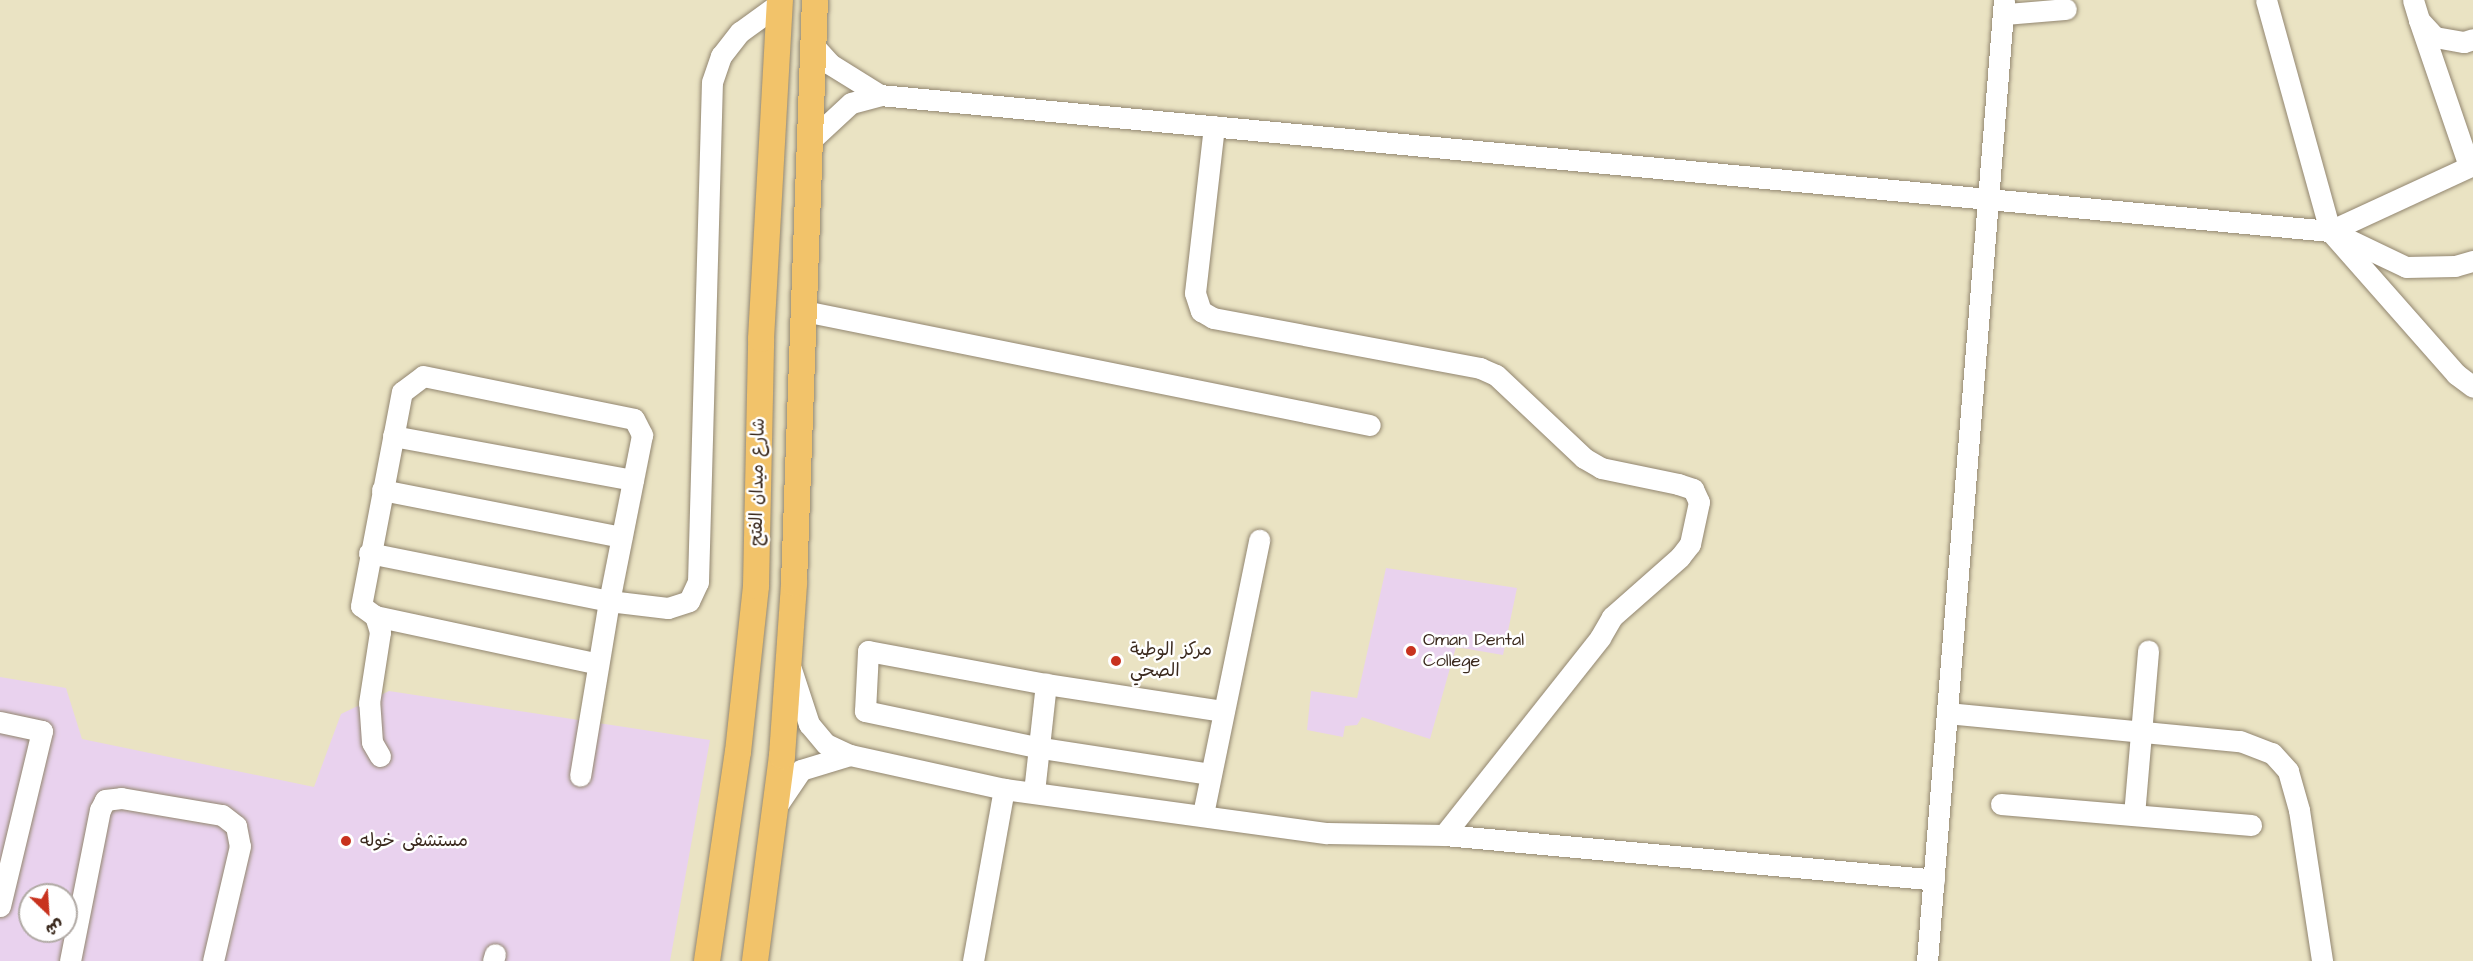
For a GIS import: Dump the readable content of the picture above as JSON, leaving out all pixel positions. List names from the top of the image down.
{
  "streets": {
    "main road": ["شارع ميدان الفتح"]
  },
  "places": ["Oman Dental College", "مركز الوطية الصحي", "مستشفى خوله"],
  "north": "bottom right"
}
